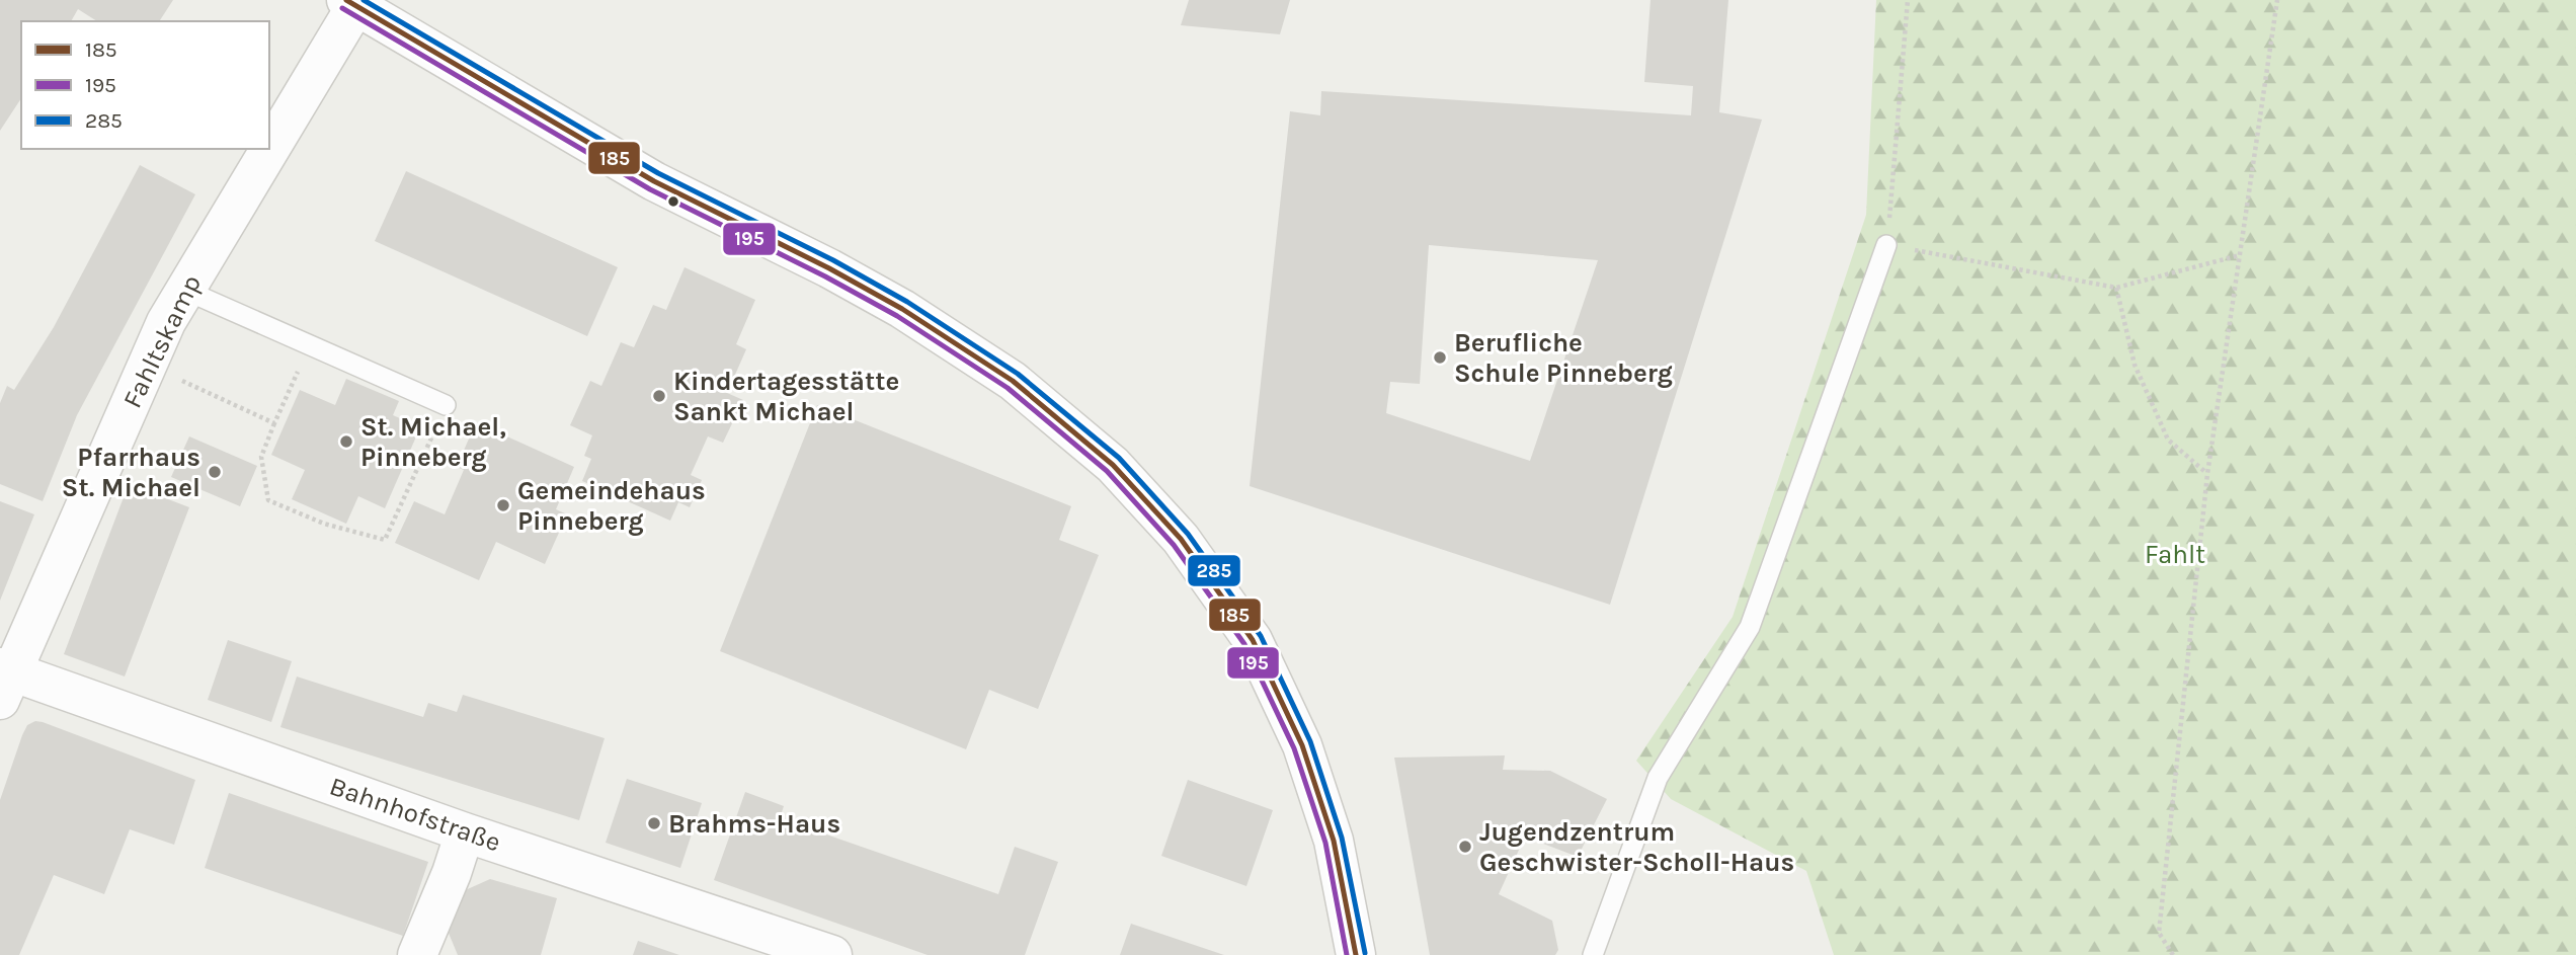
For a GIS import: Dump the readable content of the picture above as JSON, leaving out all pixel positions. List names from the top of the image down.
{
  "streets": {
    "street": ["Fahltskamp", "Bahnhofstraße"]
  },
  "crossings": [
    ["Fahltskamp", "Bahnhofstraße"]
  ],
  "parks": ["Fahlt"],
  "places": [
    "Berufliche Schule Pinneberg",
    "Kindertagesstätte Sankt Michael",
    "St. Michael, Pinneberg",
    "Pfarrhaus St. Michael",
    "Gemeindehaus Pinneberg",
    "Brahms-Haus",
    "Jugendzentrum Geschwister-Scholl-Haus"
  ],
  "lines": ["transit line 185", "transit line 285", "transit line 195"],
  "legend": ["185", "195", "285"]
}
